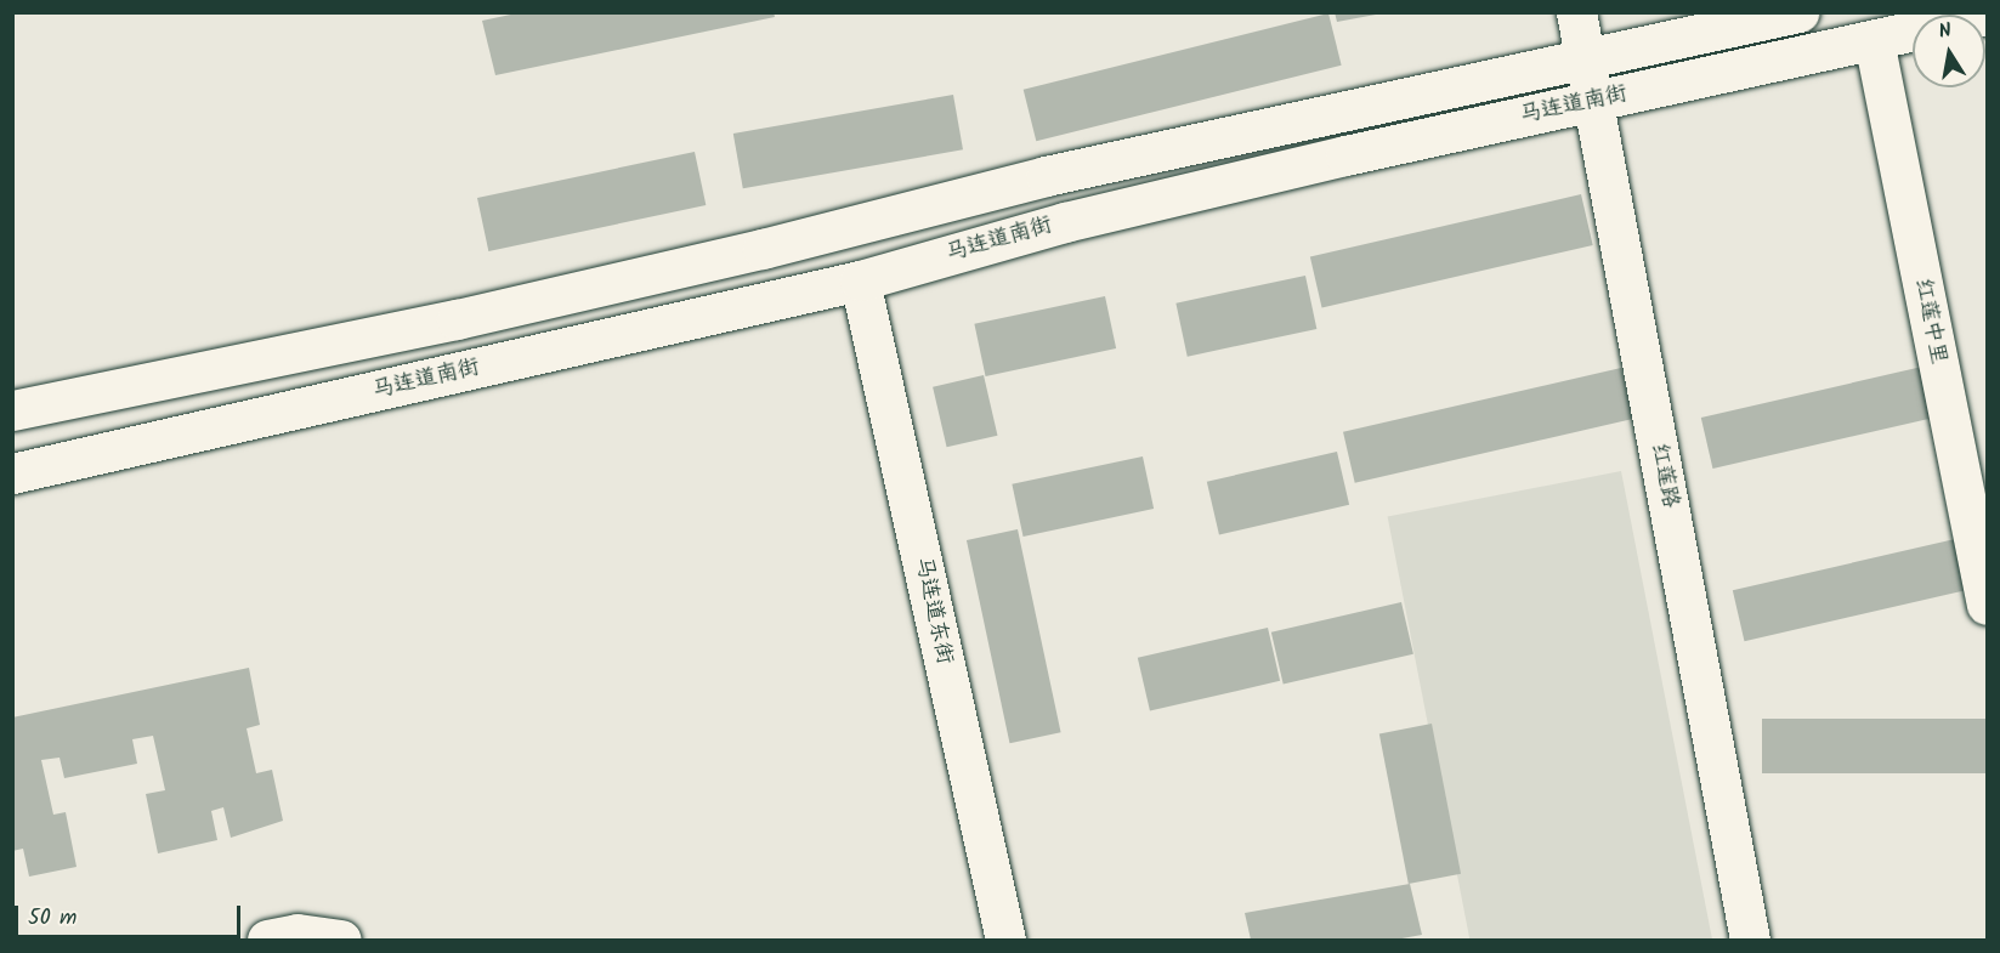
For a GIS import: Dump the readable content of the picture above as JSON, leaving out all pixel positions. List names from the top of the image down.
{
  "streets": {
    "street": [
      "马连道南街",
      "红莲中里",
      "红莲路",
      "马连道东街"
    ]
  },
  "crossings": [
    ["马连道南街", "红莲中里"],
    ["马连道南街", "红莲路"],
    ["马连道南街", "马连道东街"]
  ],
  "scale_bar": "50 m",
  "north": "top"
}
